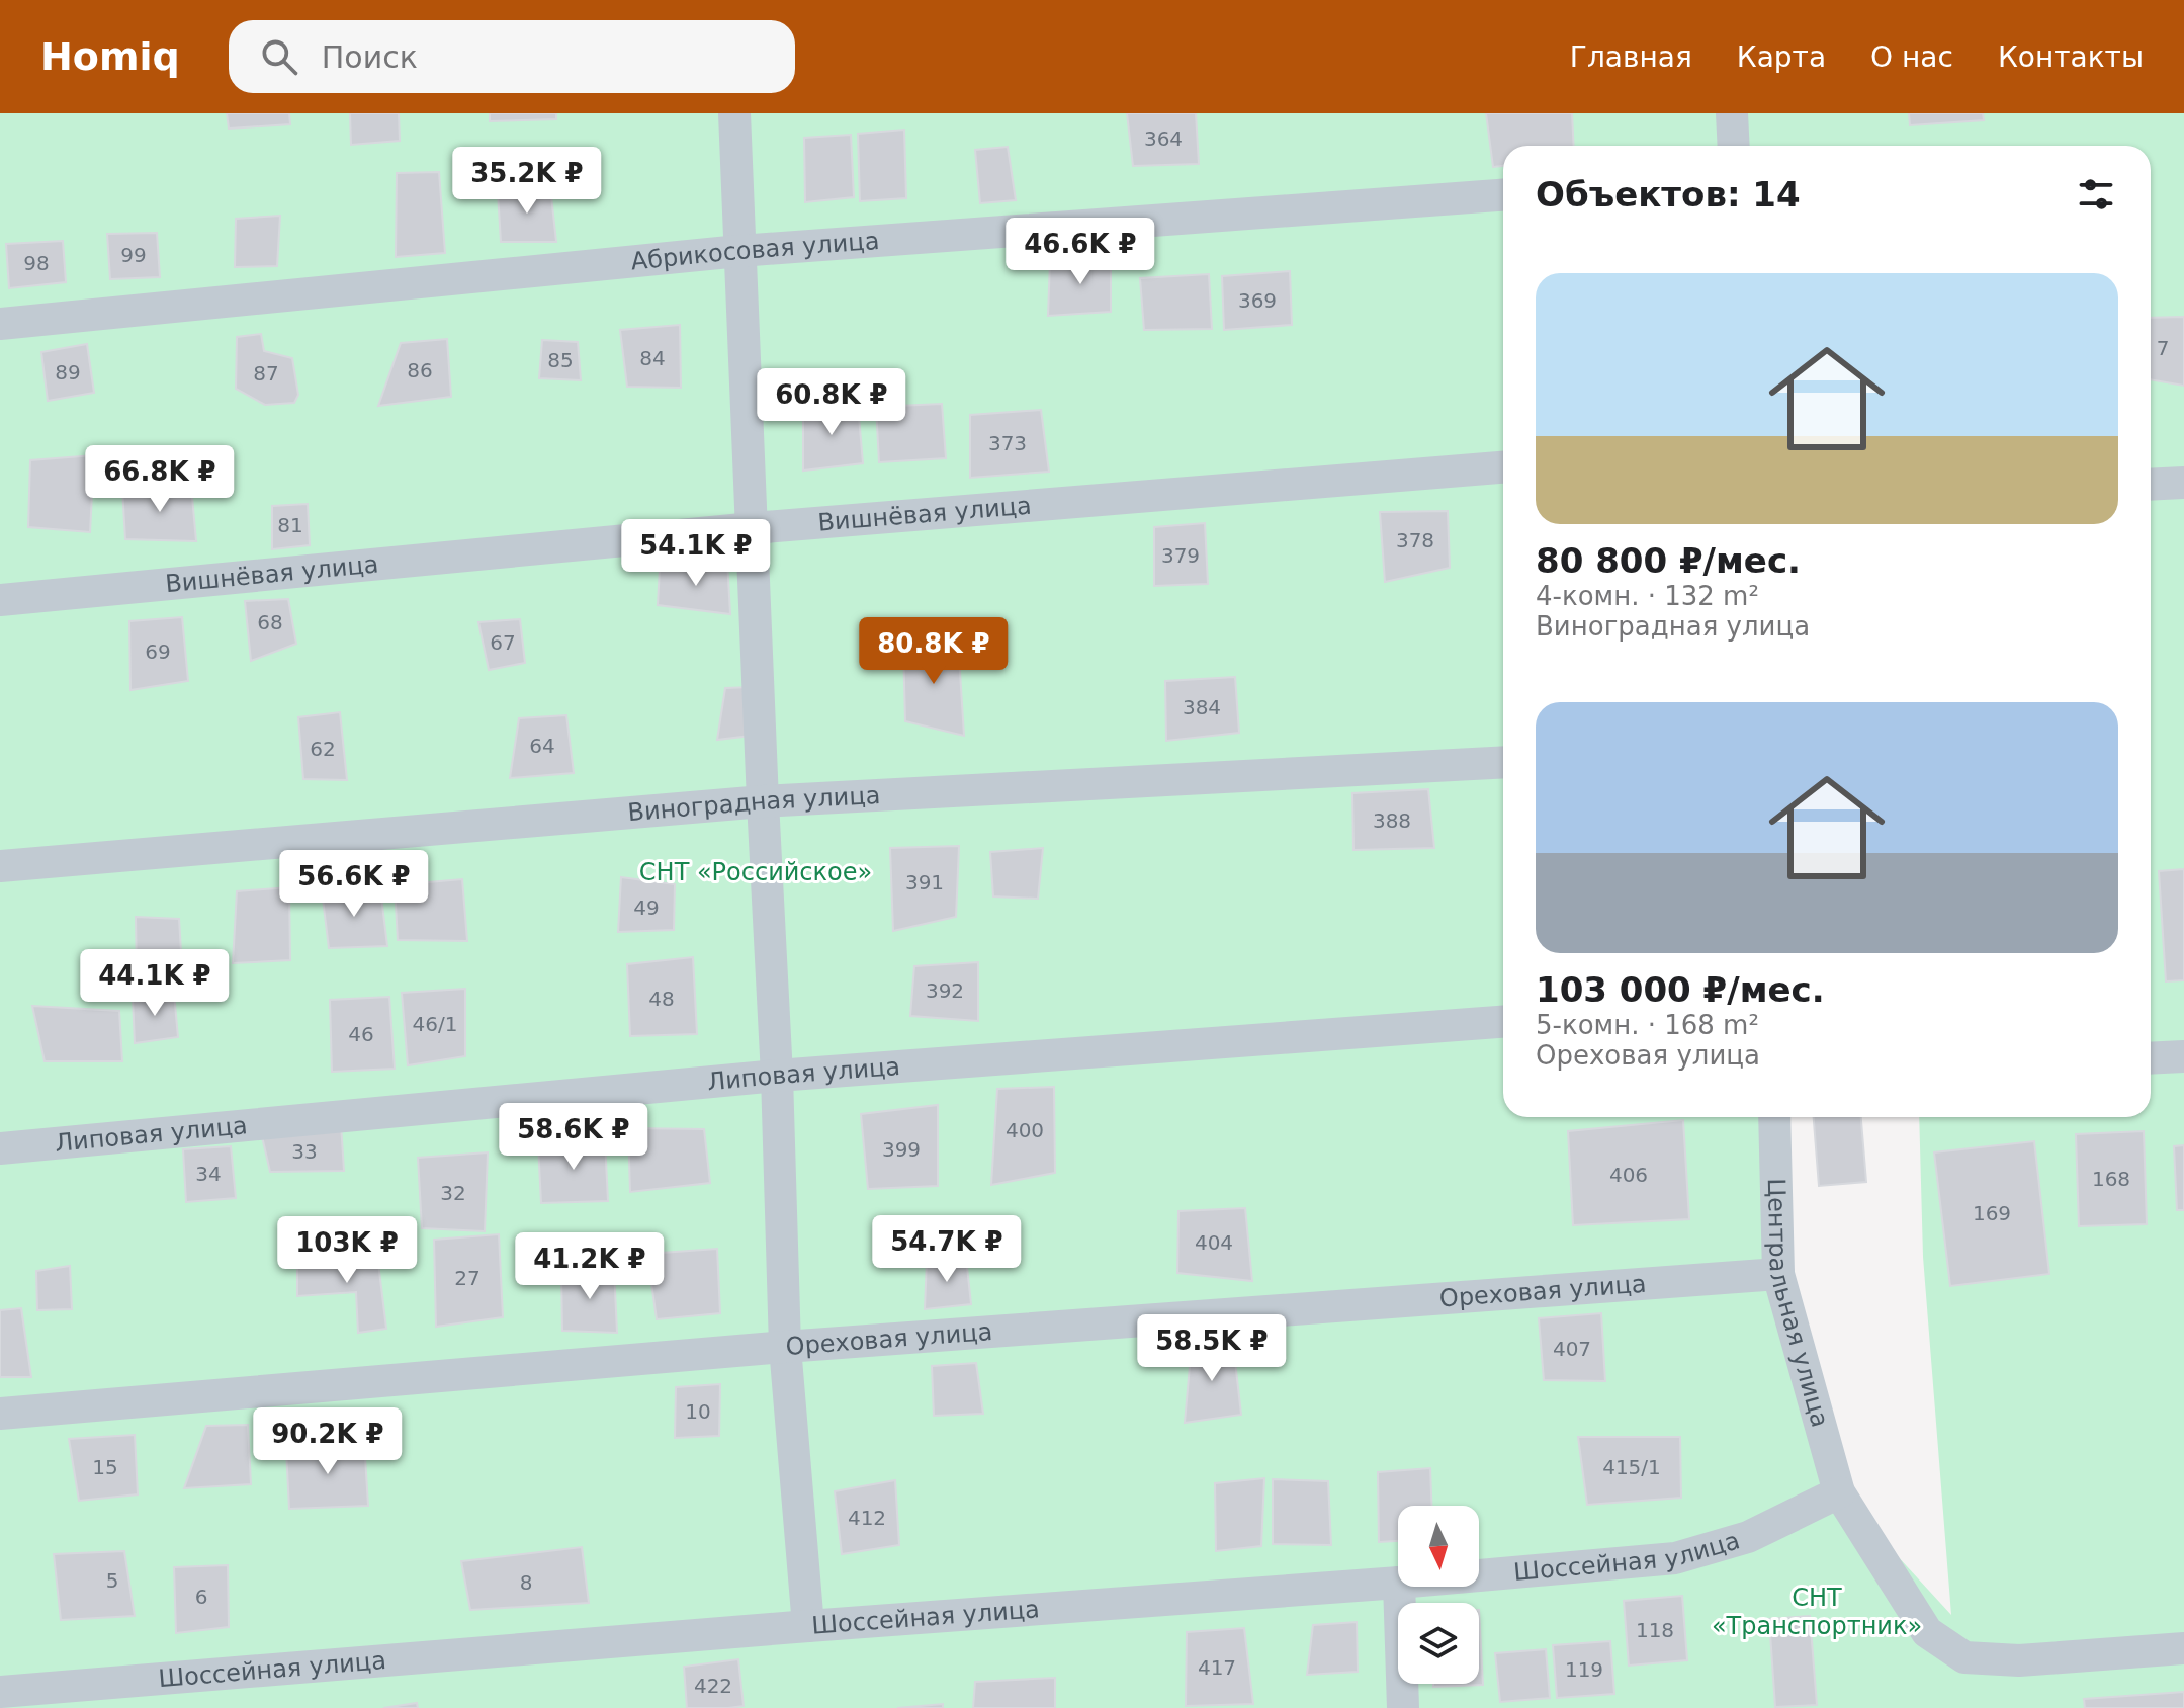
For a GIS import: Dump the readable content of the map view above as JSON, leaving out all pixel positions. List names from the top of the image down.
{
  "streets": {
    "street": [
      "Абрикосовая улица",
      "Вишнёвая улица",
      "Виноградная улица",
      "Липовая улица",
      "Ореховая улица",
      "Центральная улица",
      "Шоссейная улица"
    ]
  },
  "crossings": [
    ["Ореховая улица", "Центральная улица"],
    ["Центральная улица", "Шоссейная улица"]
  ],
  "parks": ["СНТ «Российское»", "СНТ «Транспортник»"],
  "house_numbers": [
    "364",
    "99",
    "98",
    "369",
    "7",
    "84",
    "85",
    "86",
    "89",
    "87",
    "373",
    "81",
    "378",
    "379",
    "68",
    "67",
    "69",
    "384",
    "64",
    "62",
    "388",
    "391",
    "49",
    "392",
    "48",
    "46/1",
    "46",
    "400",
    "399",
    "33",
    "34",
    "406",
    "168",
    "32",
    "169",
    "404",
    "27",
    "407",
    "10",
    "15",
    "415/1",
    "412",
    "5",
    "8",
    "6",
    "118",
    "417",
    "119",
    "422"
  ],
  "north": "bottom",
  "page": {
    "header": "Homiq",
    "search": "Поиск",
    "nav": [
      "Главная",
      "Карта",
      "О нас",
      "Контакты"
    ],
    "heading": "Объектов: 14",
    "price": [
      "35.2K ₽",
      "46.6K ₽",
      "60.8K ₽",
      "66.8K ₽",
      "54.1K ₽",
      "80.8K ₽",
      "56.6K ₽",
      "44.1K ₽",
      "58.6K ₽",
      "54.7K ₽",
      "103K ₽",
      "41.2K ₽",
      "58.5K ₽",
      "90.2K ₽"
    ],
    "list": [
      {
        "name": "80 800 ₽/мес.",
        "note": "4-комн. · 132 m² · Виноградная улица"
      },
      {
        "name": "103 000 ₽/мес.",
        "note": "5-комн. · 168 m² · Ореховая улица"
      }
    ]
  }
}
